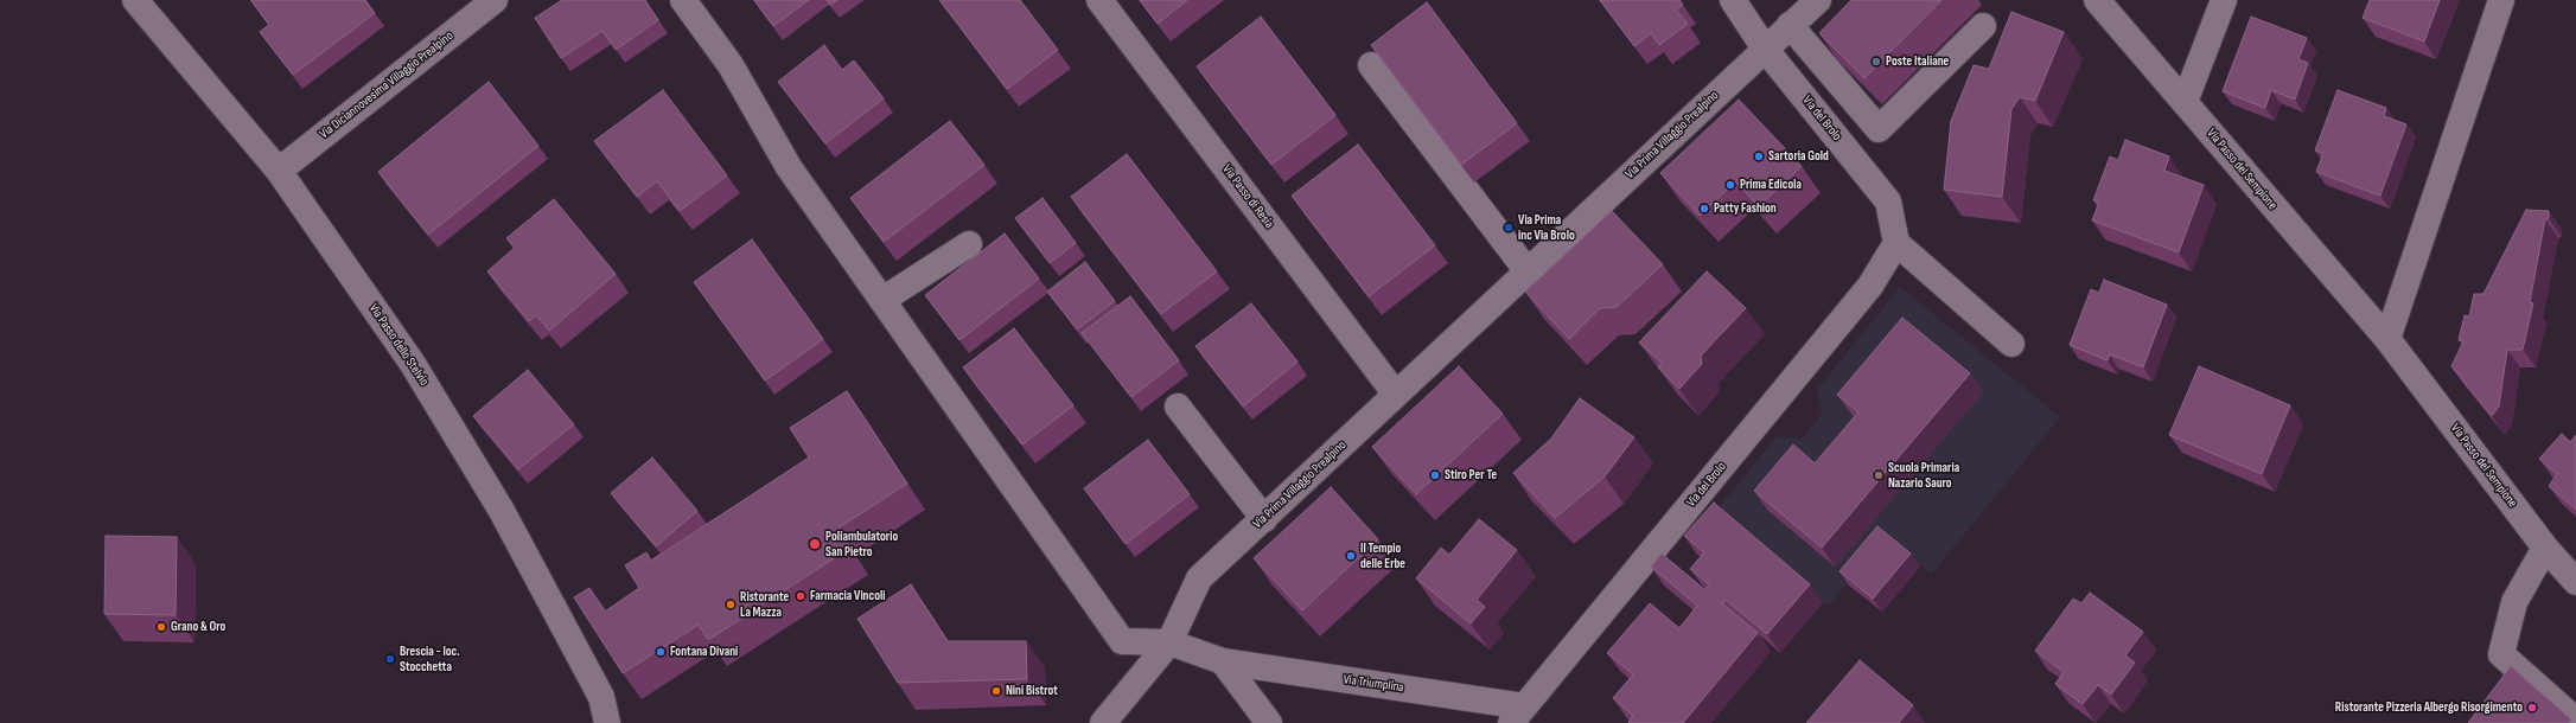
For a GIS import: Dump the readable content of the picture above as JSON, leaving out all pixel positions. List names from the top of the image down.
{
  "streets": {
    "street": [
      "Via Diciannovesima Villaggio Prealpino",
      "Via del Brolo",
      "Via Prima Villaggio Prealpino",
      "Via Passo del Sempione",
      "Via Passo di Resia",
      "Via Passo dello Stelvio",
      "Via Triumplina"
    ]
  },
  "crossings": [
    ["Via Diciannovesima Villaggio Prealpino", "Via Passo dello Stelvio"],
    ["Via del Brolo", "Via Prima Villaggio Prealpino"],
    ["Via del Brolo", "Via Triumplina"],
    ["Via Prima Villaggio Prealpino", "Via Passo di Resia"],
    ["Via Prima Villaggio Prealpino", "Via Triumplina"]
  ],
  "places": [
    "Poste Italiane",
    "Sartoria Gold",
    "Prima Edicola",
    "Patty Fashion",
    "Via Prima inc Via Brolo",
    "Stiro Per Te",
    "Scuola Primaria Nazario Sauro",
    "Poliambulatorio San Pietro",
    "Il Tempio delle Erbe",
    "Farmacia Vincoli",
    "Ristorante La Mazza",
    "Grano & Oro",
    "Fontana Divani",
    "Brescia - loc. Stocchetta",
    "Nini Bistrot",
    "Ristorante Pizzeria Albergo Risorgimento"
  ]
}
